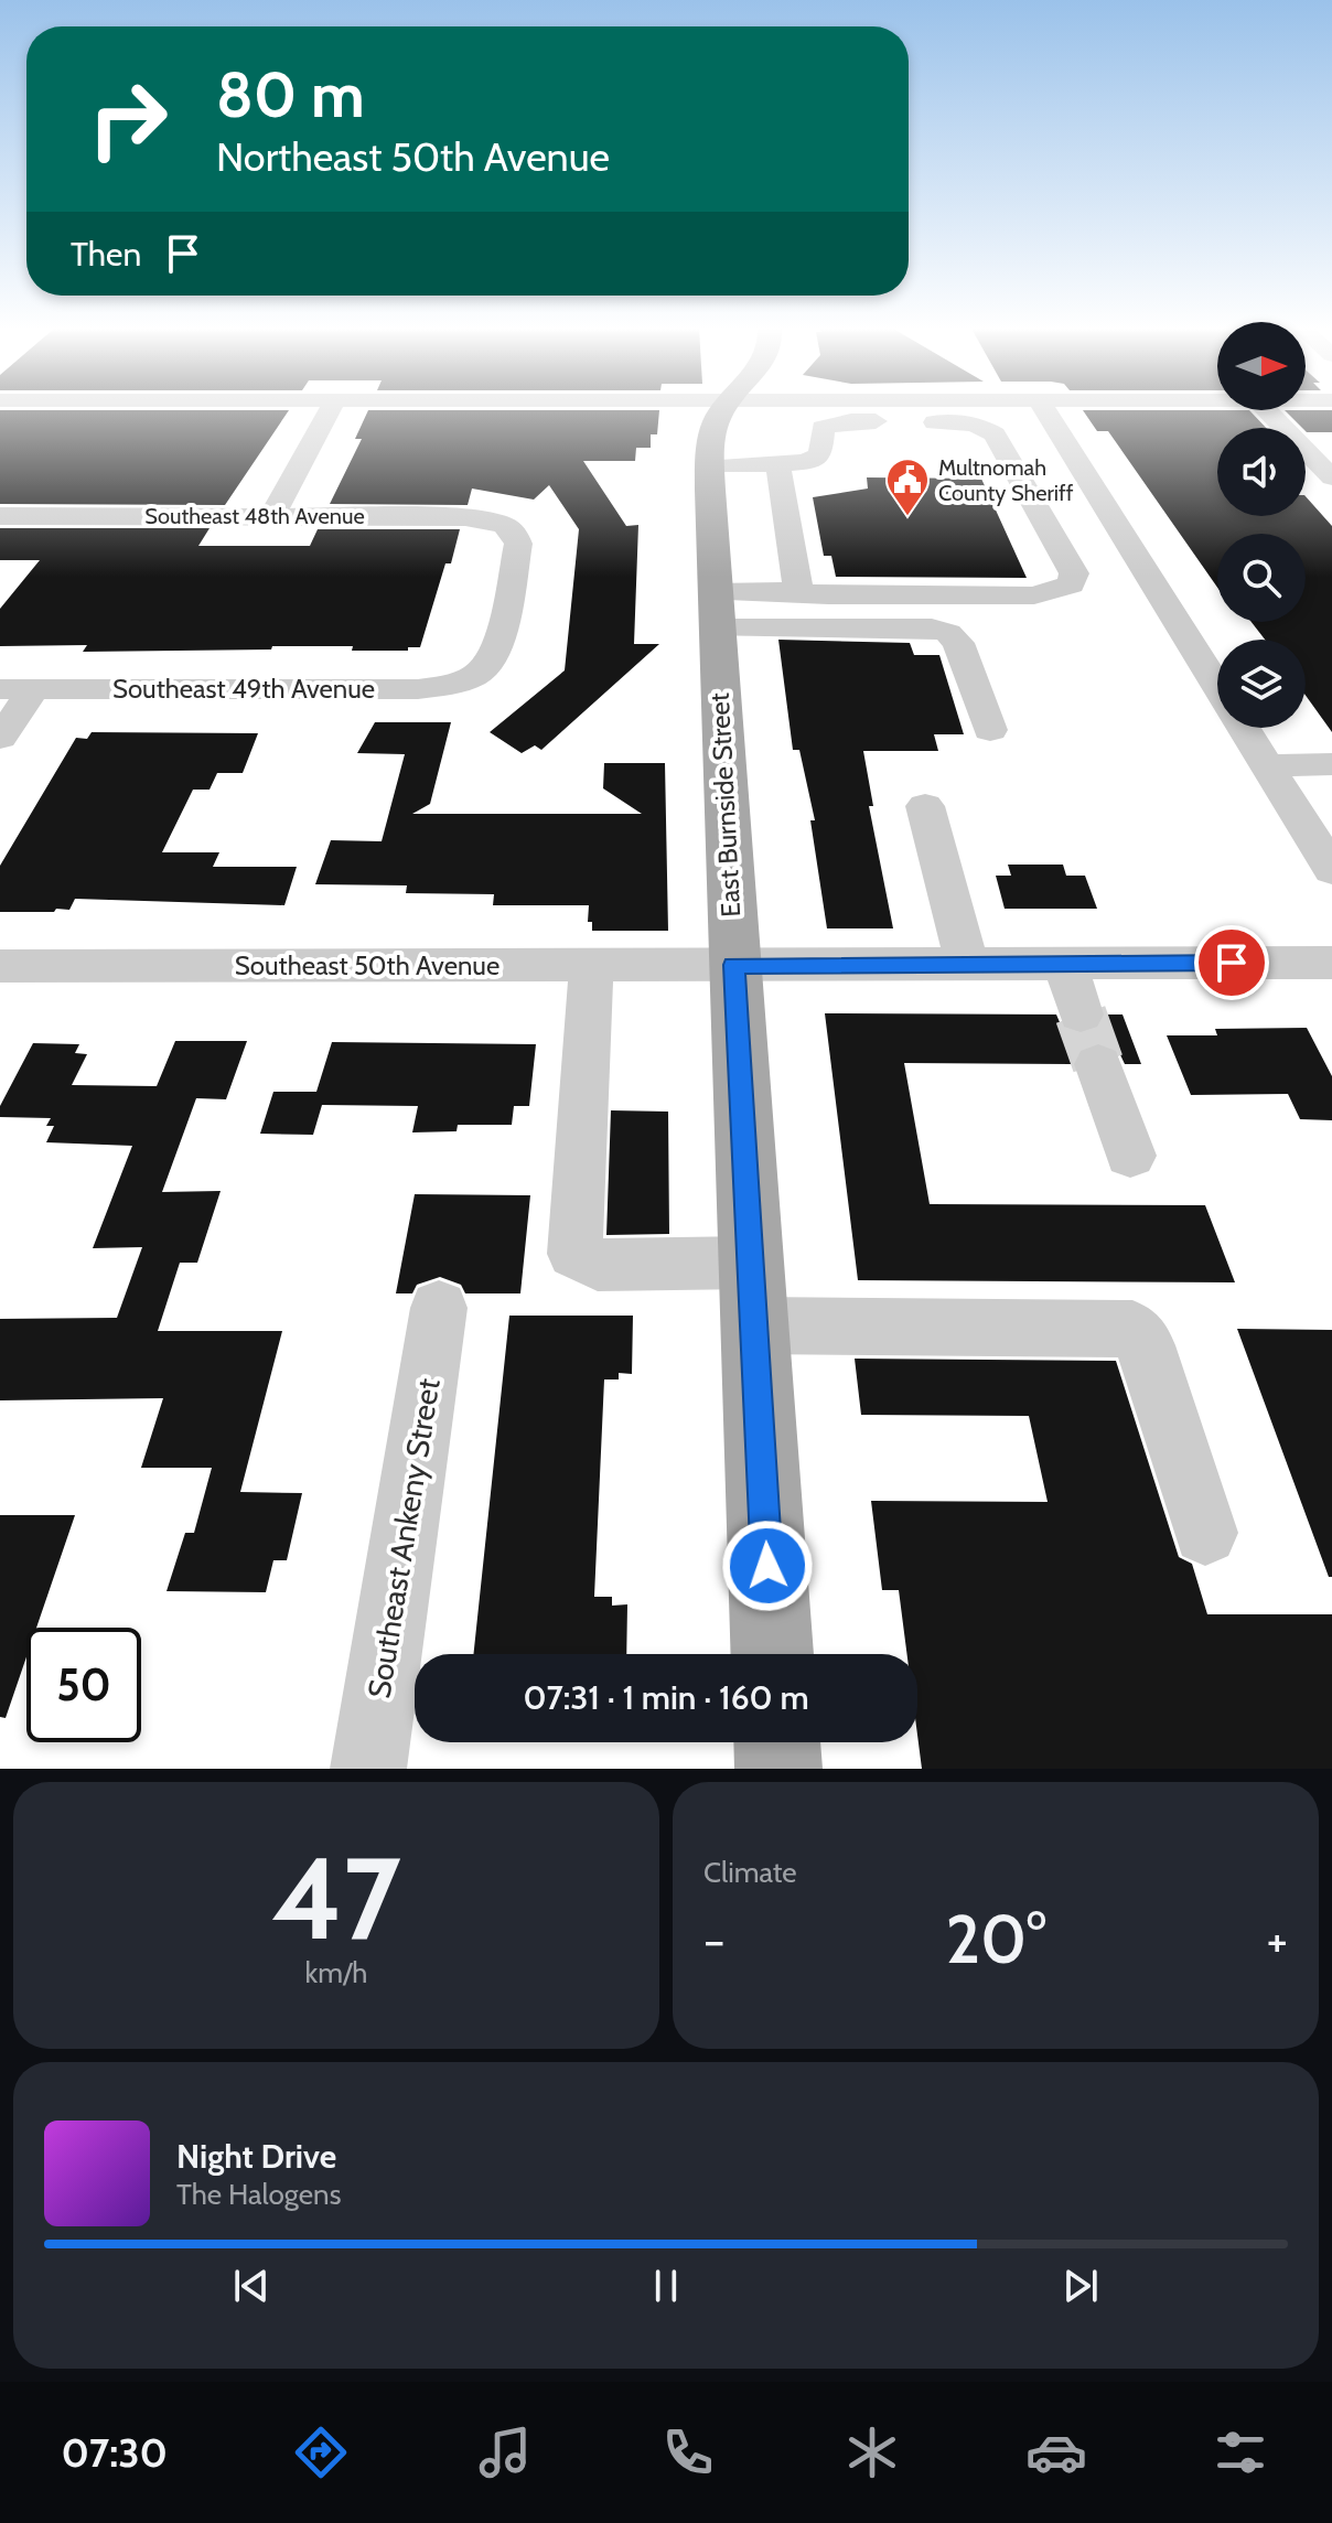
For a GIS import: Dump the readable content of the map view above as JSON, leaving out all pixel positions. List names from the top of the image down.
{
  "streets": {
    "main road": ["East Burnside Street"],
    "street": [
      "Southeast 48th Avenue",
      "Southeast 49th Avenue",
      "Southeast 50th Avenue",
      "Southeast Ankeny Street"
    ]
  },
  "crossings": [
    ["Southeast 48th Avenue", "Southeast 49th Avenue"],
    ["East Burnside Street", "Southeast 50th Avenue"]
  ],
  "places": {
    "public building": ["Multnomah County Sheriff"]
  },
  "north": "right",
  "page": {
    "turn": ["80 m", "Northeast 50th Avenue"],
    "then": "Then",
    "limit": "50",
    "trip": "07:31 · 1 min · 160 m",
    "tile": [
      ["47", "km/h"],
      "Climate"
    ],
    "heat": ["−", "20°", "+"],
    "song": ["Night Drive", "The Halogens"],
    "tabs": "07:30"
  }
}
